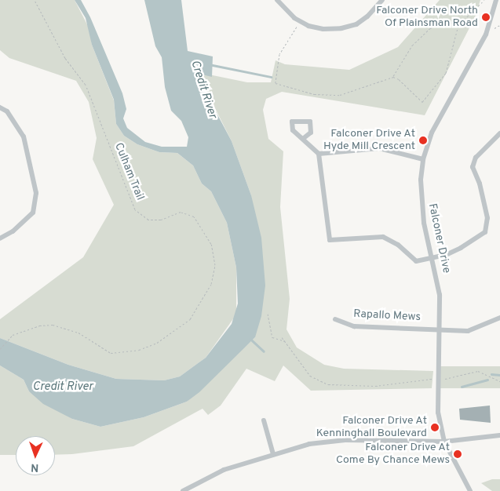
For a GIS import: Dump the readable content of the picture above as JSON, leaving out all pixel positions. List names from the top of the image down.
{
  "streets": {
    "street": ["Falconer Drive", "Rapallo Mews"],
    "path": ["Culham Trail"]
  },
  "crossings": [
    ["Falconer Drive", "Rapallo Mews"]
  ],
  "water": ["Credit River"],
  "places": [
    "Falconer Drive North Of Plainsman Road",
    "Falconer Drive At Hyde Mill Crescent",
    "Falconer Drive At Kenninghall Boulevard",
    "Falconer Drive At Come By Chance Mews"
  ],
  "north": "bottom"
}
